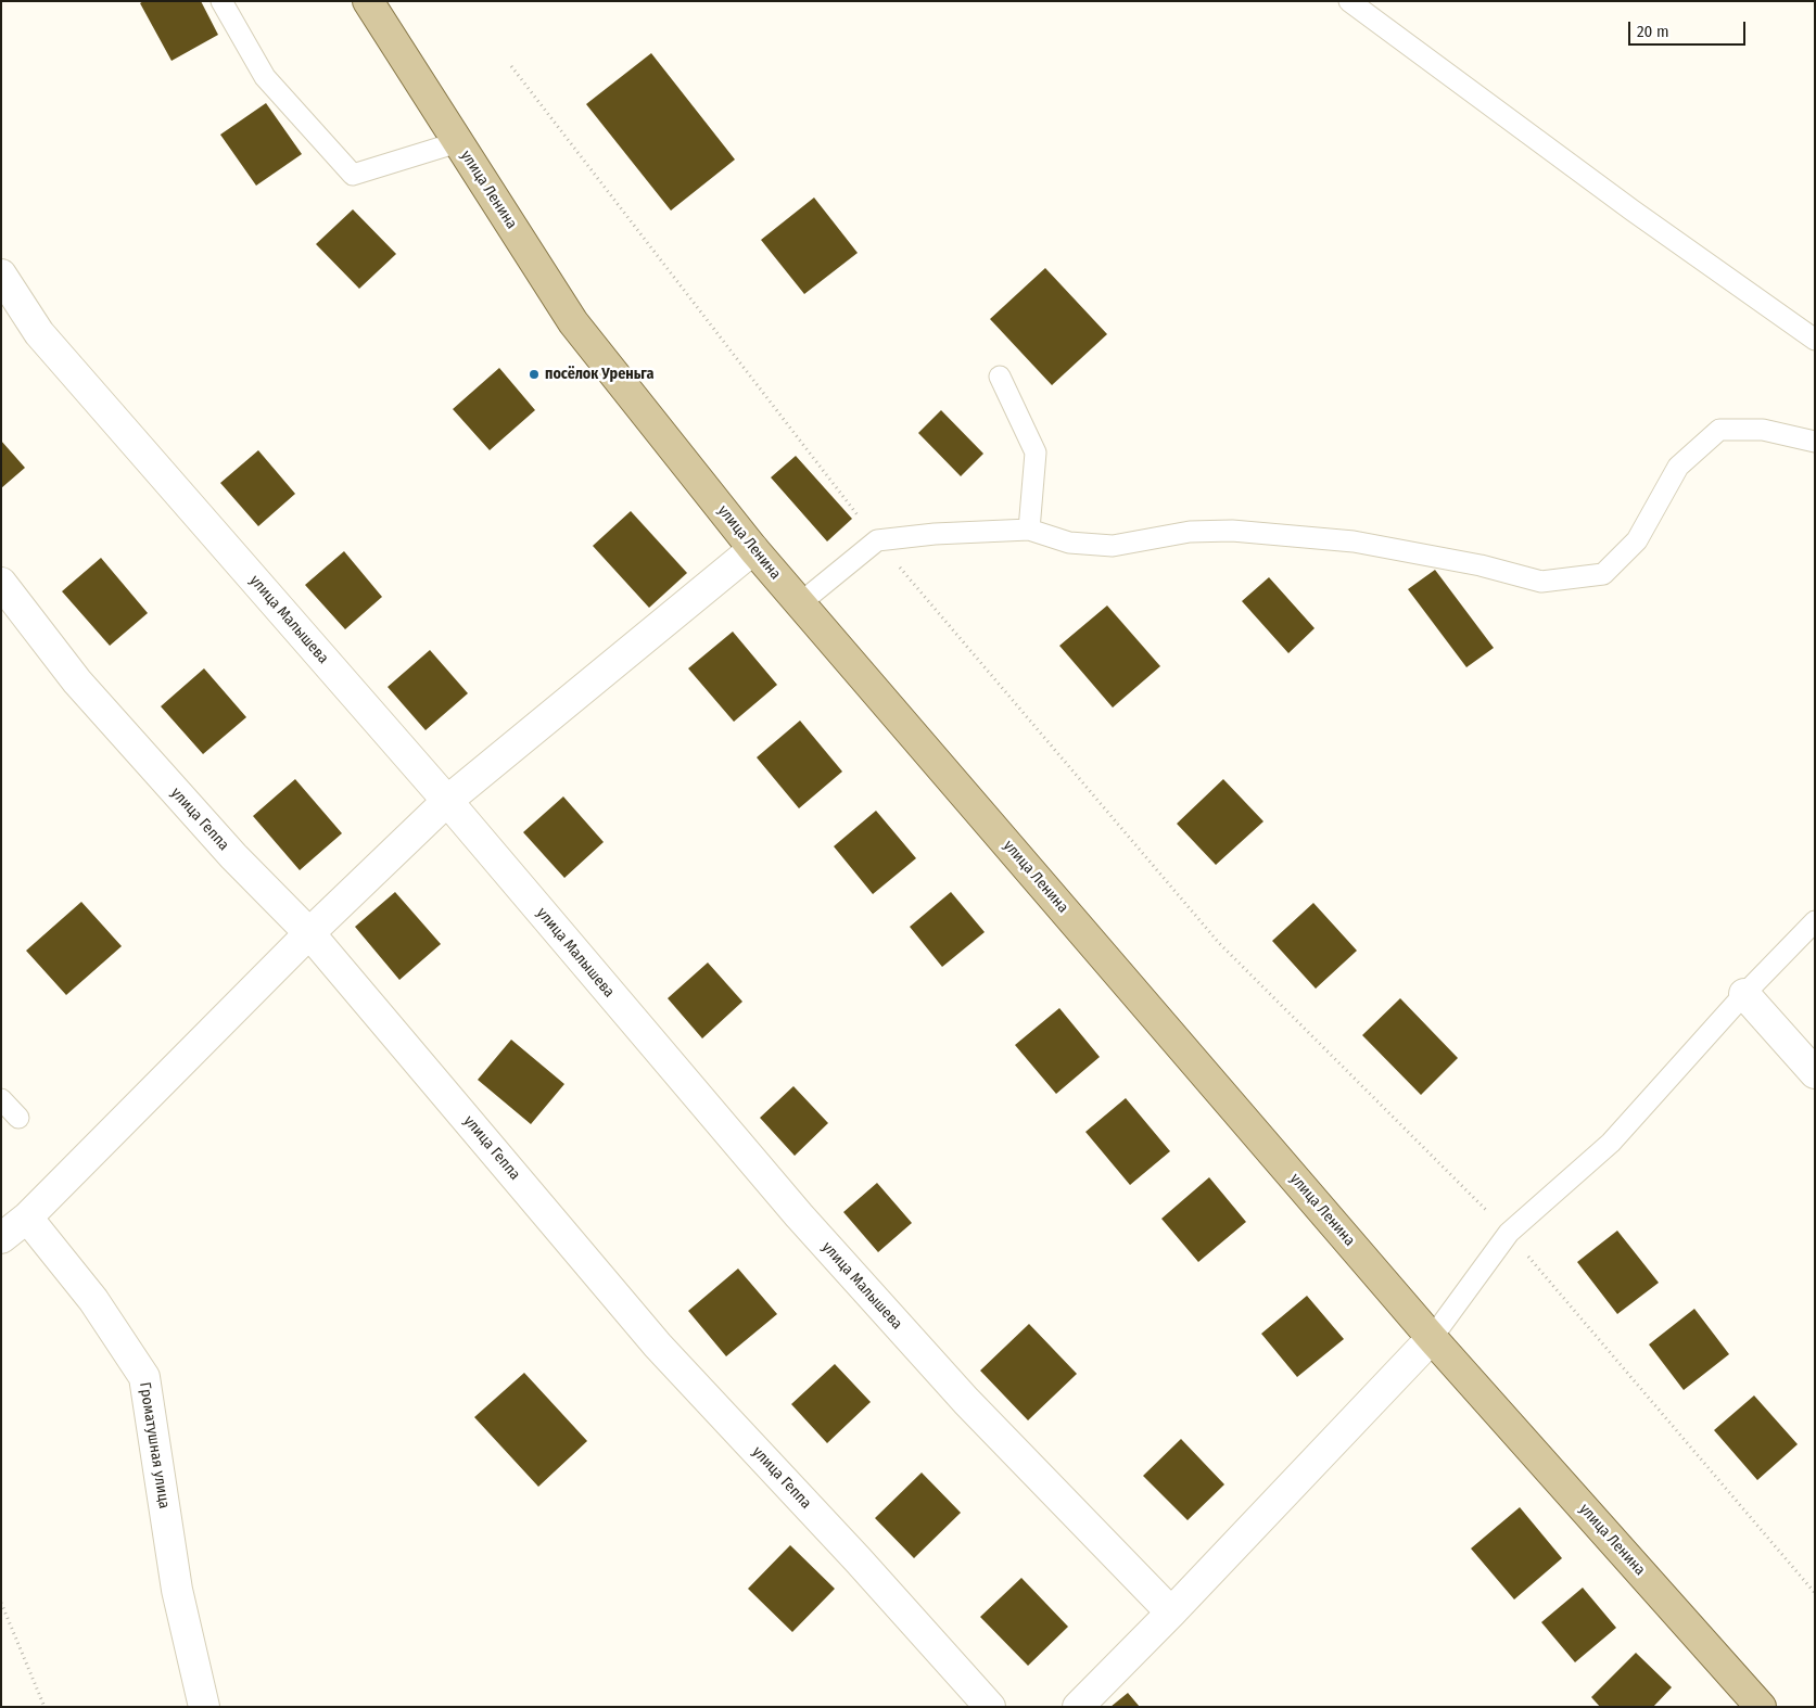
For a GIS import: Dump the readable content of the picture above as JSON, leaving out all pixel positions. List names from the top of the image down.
{
  "streets": {
    "main road": ["улица Ленина"],
    "street": ["улица Малышева", "улица Геппа", "Громатушная улица"]
  },
  "places": ["посёлок Уреньга"],
  "scale_bar": "20 m"
}
